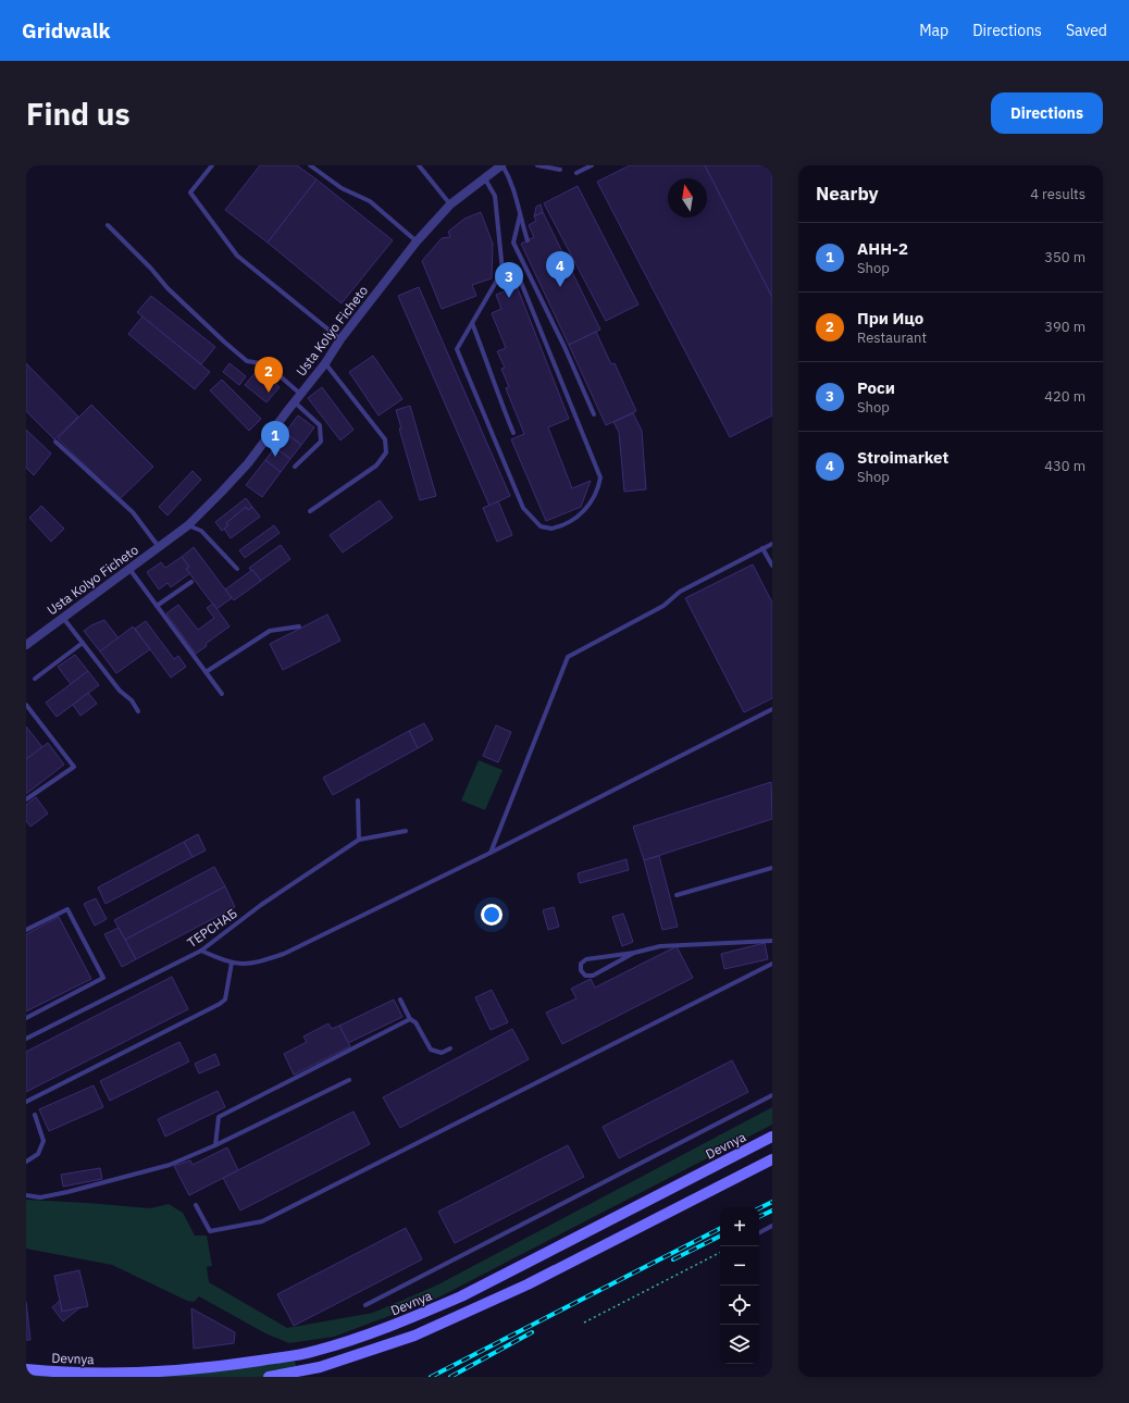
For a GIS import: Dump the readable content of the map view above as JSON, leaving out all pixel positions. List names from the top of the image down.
{
  "streets": {
    "main road": ["Devnya"],
    "street": ["Usta Kolyo Ficheto"],
    "lane": ["ТЕРСНАБ"]
  },
  "north": "top",
  "page": {
    "header": "Gridwalk",
    "nav": ["Map", "Directions", "Saved"],
    "buttons": "Directions",
    "title": "Find us",
    "heading": ["Nearby", "4 results"],
    "list": [
      {
        "mark": "1",
        "name": "АНН-2",
        "note": "Shop",
        "value": "350 m"
      },
      {
        "mark": "2",
        "name": "При Ицо",
        "note": "Restaurant",
        "value": "390 m"
      },
      {
        "mark": "3",
        "name": "Роси",
        "note": "Shop",
        "value": "420 m"
      },
      {
        "mark": "4",
        "name": "Stroimarket",
        "note": "Shop",
        "value": "430 m"
      }
    ],
    "pins": [
      "4",
      "3",
      "2",
      "1"
    ],
    "map_buttons": ["+", "−"]
  }
}
